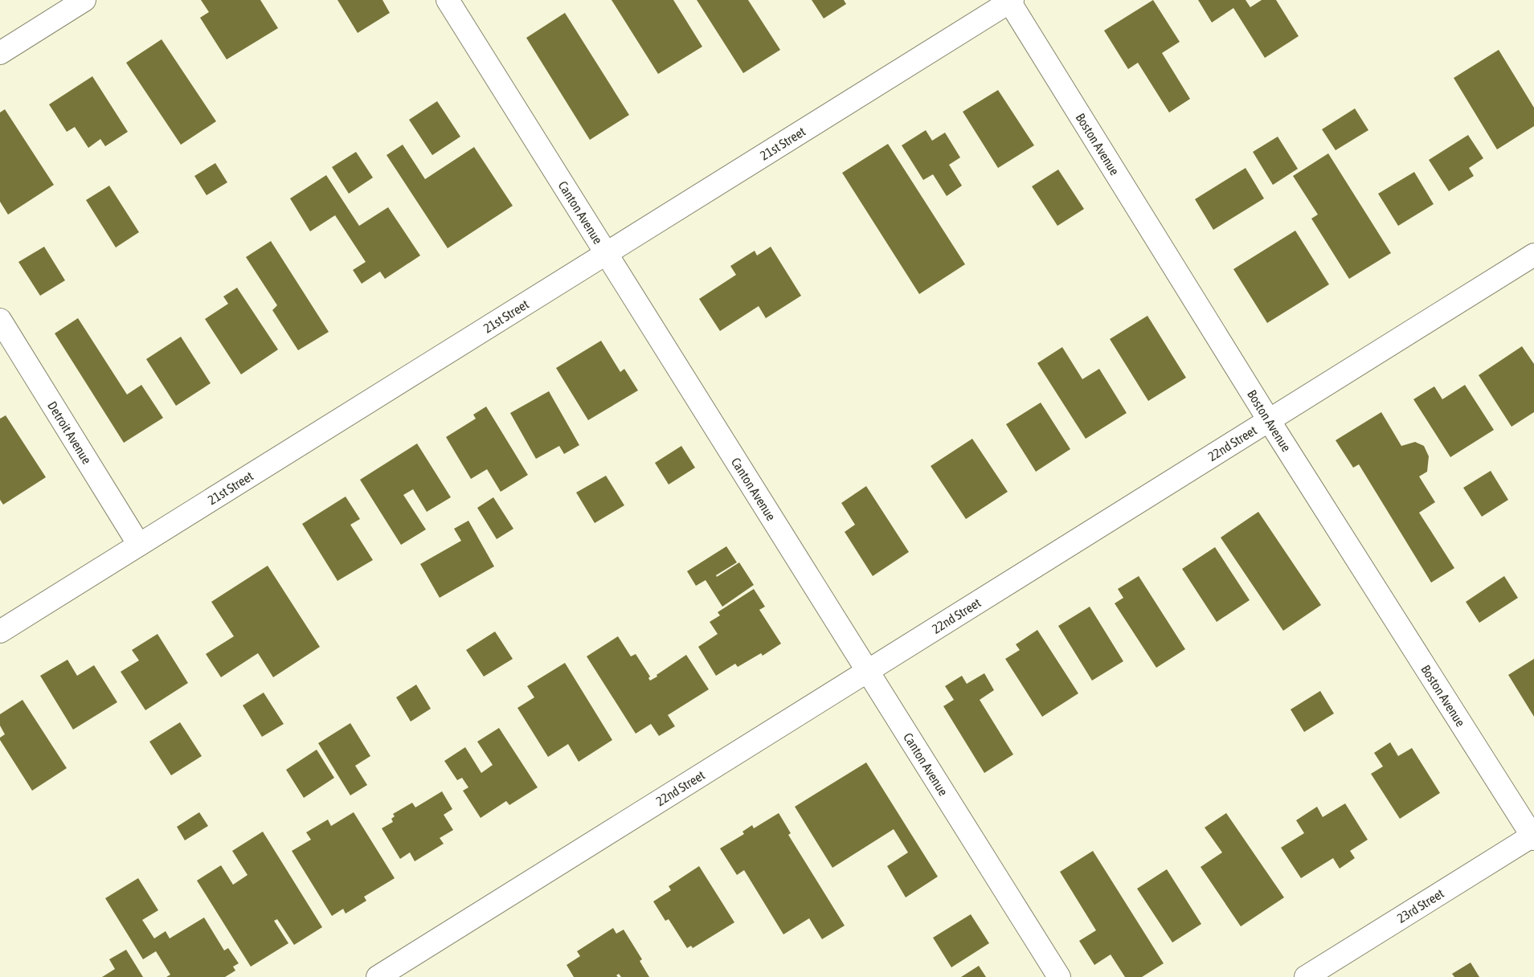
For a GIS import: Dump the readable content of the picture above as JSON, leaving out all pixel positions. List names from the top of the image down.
{
  "streets": {
    "street": [
      "21st Street",
      "Boston Avenue",
      "Canton Avenue",
      "Detroit Avenue",
      "22nd Street",
      "23rd Street"
    ]
  },
  "crossings": [
    ["21st Street", "Boston Avenue"],
    ["21st Street", "Canton Avenue"],
    ["21st Street", "Detroit Avenue"],
    ["Boston Avenue", "22nd Street"],
    ["Boston Avenue", "23rd Street"],
    ["Canton Avenue", "22nd Street"]
  ]
}
